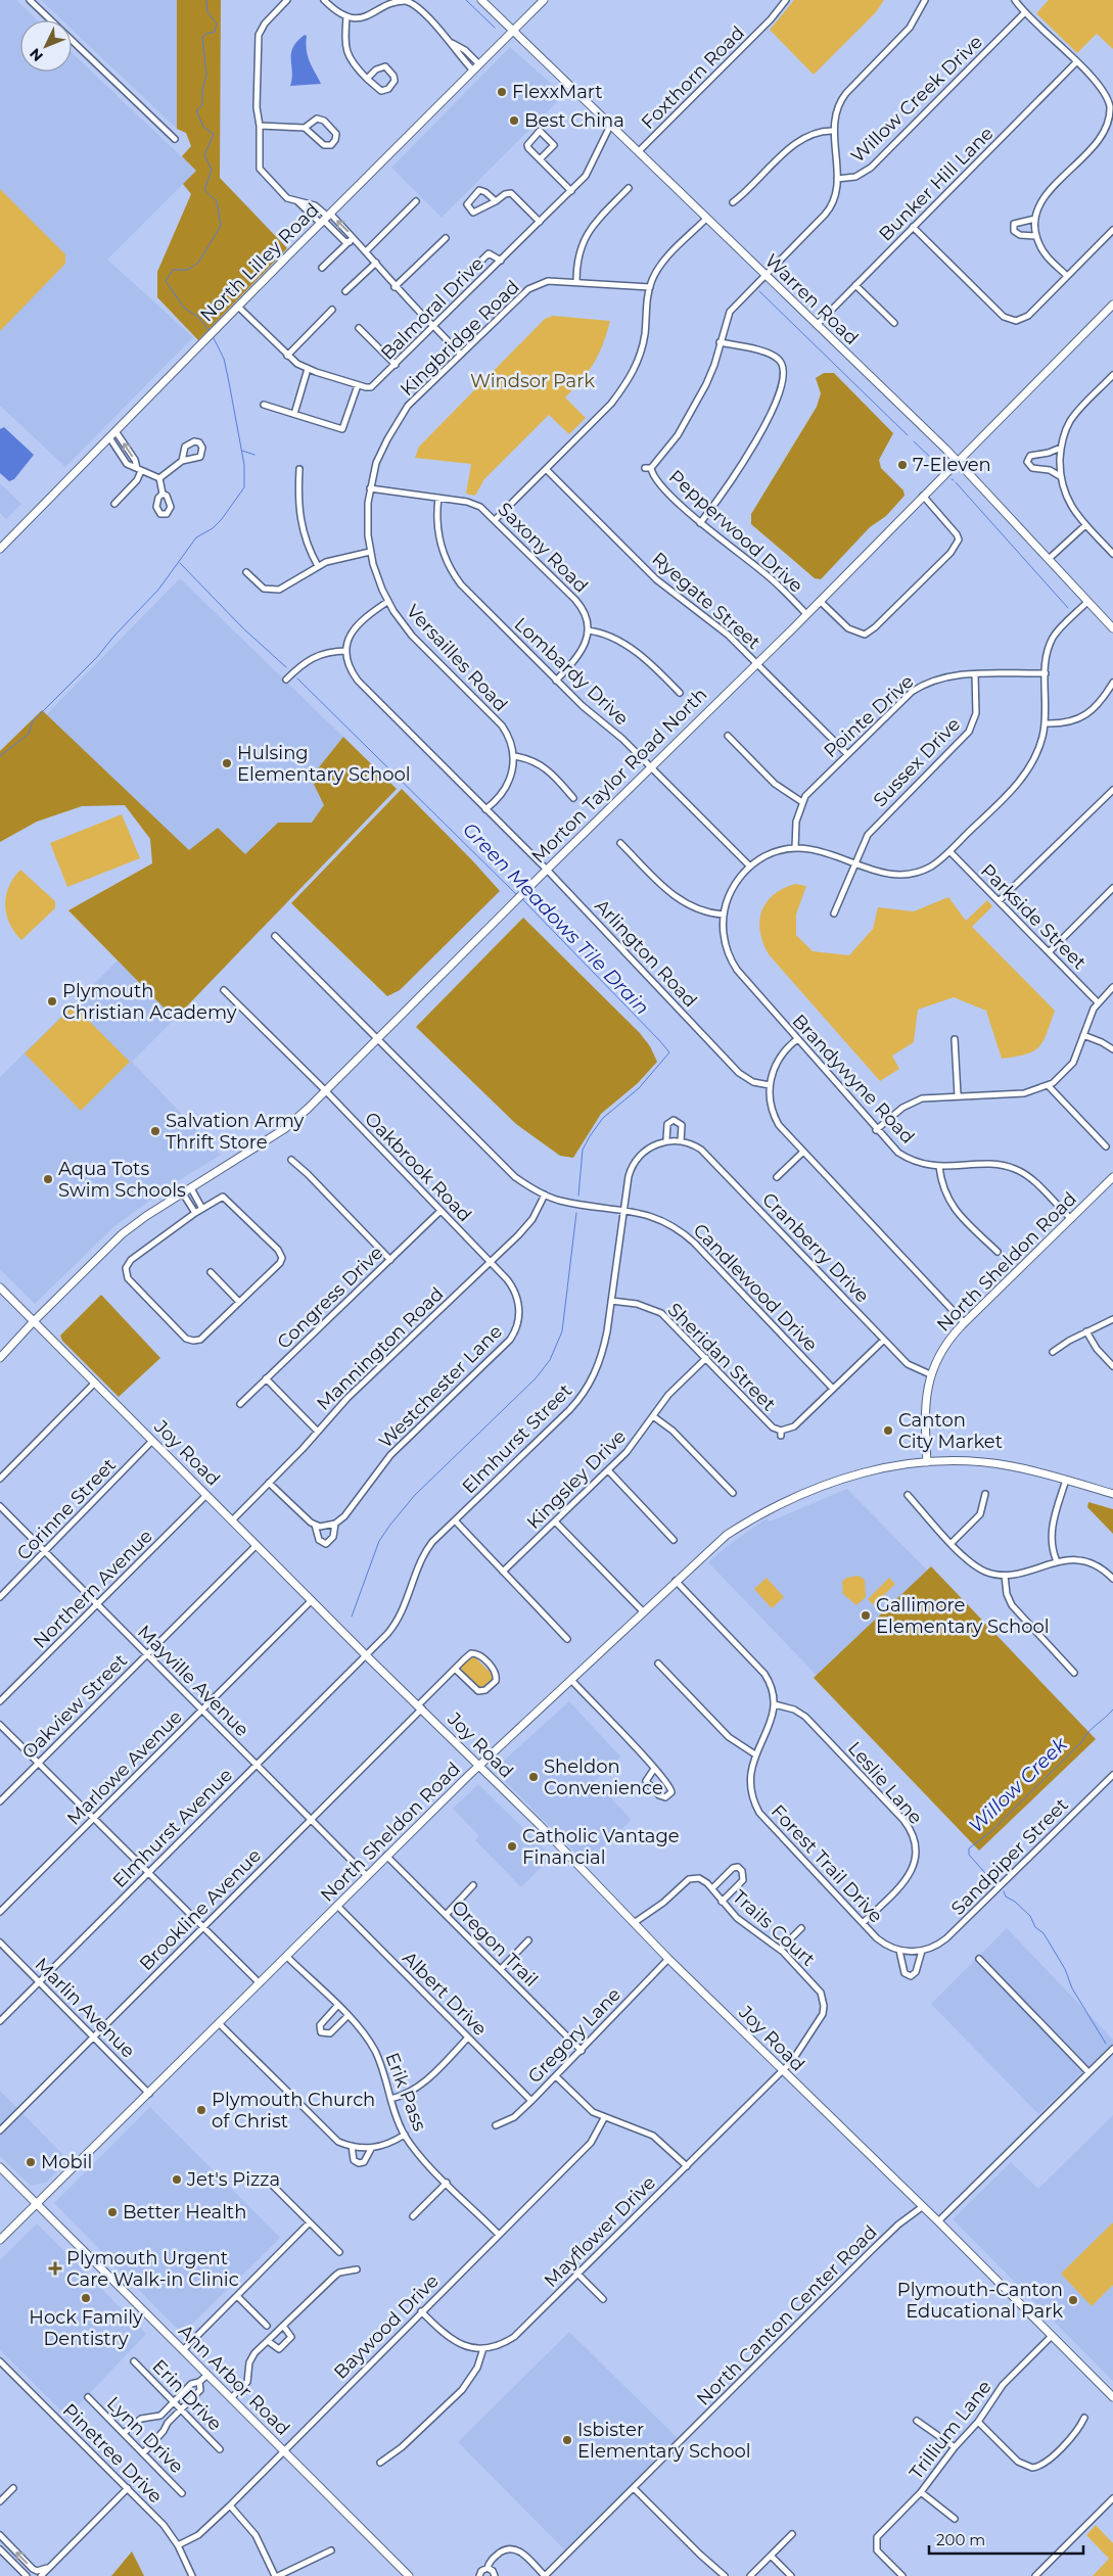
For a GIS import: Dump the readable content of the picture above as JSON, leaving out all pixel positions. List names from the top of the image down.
{
  "streets": {
    "street": [
      "Foxthorn Road",
      "Willow Creek Drive",
      "Bunker Hill Lane",
      "North Lilley Road",
      "Warren Road",
      "Balmoral Drive",
      "Kingbridge Road",
      "Pepperwood Drive",
      "Saxony Road",
      "Ryegate Street",
      "Versailles Road",
      "Lombardy Drive",
      "Pointe Drive",
      "Sussex Drive",
      "Morton Taylor Road North",
      "Parkside Street",
      "Arlington Road",
      "Brandywyne Road",
      "Oakbrook Road",
      "Cranberry Drive",
      "North Sheldon Road",
      "Candlewood Drive",
      "Congress Drive",
      "Mannington Road",
      "Sheridan Street",
      "Westchester Lane",
      "Elmhurst Street",
      "Joy Road",
      "Kingsley Drive",
      "Corinne Street",
      "Northern Avenue",
      "Mayville Avenue",
      "Oakview Street",
      "Marlowe Avenue",
      "Leslie Lane",
      "Elmhurst Avenue",
      "Sandpiper Street",
      "Forest Trail Drive",
      "Brookline Avenue",
      "Trails Court",
      "Oregon Trail",
      "Albert Drive",
      "Marlin Avenue",
      "Gregory Lane",
      "Erik Pass",
      "Mayflower Drive",
      "North Canton Center Road",
      "Baywood Drive",
      "Ann Arbor Road",
      "Erin Drive",
      "Trillium Lane",
      "Lynn Drive",
      "Pinetree Drive"
    ]
  },
  "crossings": [
    ["Foxthorn Road", "Warren Road"],
    ["Willow Creek Drive", "Warren Road"],
    ["Willow Creek Drive", "Pepperwood Drive"],
    ["Bunker Hill Lane", "Warren Road"],
    ["North Lilley Road", "Warren Road"],
    ["Warren Road", "Balmoral Drive"],
    ["Warren Road", "Morton Taylor Road North"],
    ["Kingbridge Road", "Saxony Road"],
    ["Kingbridge Road", "Versailles Road"],
    ["Pepperwood Drive", "Morton Taylor Road North"],
    ["Saxony Road", "Versailles Road"],
    ["Saxony Road", "Lombardy Drive"],
    ["Ryegate Street", "Pointe Drive"],
    ["Ryegate Street", "Morton Taylor Road North"],
    ["Lombardy Drive", "Morton Taylor Road North"],
    ["Pointe Drive", "Sussex Drive"],
    ["Morton Taylor Road North", "Arlington Road"],
    ["Morton Taylor Road North", "Oakbrook Road"],
    ["Morton Taylor Road North", "Candlewood Drive"],
    ["Morton Taylor Road North", "Joy Road"],
    ["Brandywyne Road", "North Sheldon Road"],
    ["Oakbrook Road", "Congress Drive"],
    ["Oakbrook Road", "Mannington Road"],
    ["Oakbrook Road", "Westchester Lane"],
    ["Cranberry Drive", "North Sheldon Road"],
    ["Cranberry Drive", "Elmhurst Street"],
    ["North Sheldon Road", "Joy Road"],
    ["North Sheldon Road", "Mayville Avenue"],
    ["North Sheldon Road", "Oregon Trail"],
    ["North Sheldon Road", "Albert Drive"],
    ["North Sheldon Road", "Marlin Avenue"],
    ["North Sheldon Road", "Erik Pass"],
    ["North Sheldon Road", "Ann Arbor Road"],
    ["Candlewood Drive", "Mannington Road"],
    ["Candlewood Drive", "Sheridan Street"],
    ["Candlewood Drive", "Elmhurst Street"],
    ["Mannington Road", "Westchester Lane"],
    ["Mannington Road", "Joy Road"],
    ["Sheridan Street", "Elmhurst Street"],
    ["Sheridan Street", "Kingsley Drive"],
    ["Elmhurst Street", "Joy Road"],
    ["Elmhurst Street", "Elmhurst Avenue"],
    ["Joy Road", "Corinne Street"],
    ["Joy Road", "Northern Avenue"],
    ["Joy Road", "Oakview Street"],
    ["Joy Road", "Marlowe Avenue"],
    ["Joy Road", "Elmhurst Avenue"],
    ["Joy Road", "Brookline Avenue"],
    ["Joy Road", "Trails Court"],
    ["Joy Road", "Gregory Lane"],
    ["Joy Road", "Mayflower Drive"],
    ["Joy Road", "North Canton Center Road"],
    ["Joy Road", "Trillium Lane"],
    ["Corinne Street", "Mayville Avenue"],
    ["Northern Avenue", "Mayville Avenue"],
    ["Mayville Avenue", "Oakview Street"],
    ["Mayville Avenue", "Marlowe Avenue"],
    ["Mayville Avenue", "Elmhurst Avenue"],
    ["Mayville Avenue", "Brookline Avenue"],
    ["Leslie Lane", "Forest Trail Drive"],
    ["Elmhurst Avenue", "Marlin Avenue"],
    ["Sandpiper Street", "Forest Trail Drive"],
    ["Brookline Avenue", "Marlin Avenue"],
    ["Trails Court", "Mayflower Drive"],
    ["Oregon Trail", "Gregory Lane"],
    ["Albert Drive", "Gregory Lane"],
    ["Erik Pass", "Baywood Drive"],
    ["Mayflower Drive", "Baywood Drive"],
    ["Baywood Drive", "Ann Arbor Road"],
    ["Baywood Drive", "Pinetree Drive"]
  ],
  "water": ["Green Meadows Tile Drain", "Willow Creek"],
  "parks": ["Windsor Park"],
  "places": {
    "other": [
      "FlexxMart",
      "Best China",
      "7-Eleven",
      "Hulsing Elementary School",
      "Plymouth Christian Academy",
      "Salvation Army Thrift Store",
      "Aqua Tots Swim Schools",
      "Canton City Market",
      "Gallimore Elementary School",
      "Sheldon Convenience",
      "Catholic Vantage Financial",
      "Plymouth Church of Christ",
      "Mobil",
      "Jet's Pizza",
      "Better Health",
      "Hock Family Dentistry",
      "Plymouth-Canton Educational Park",
      "Isbister Elementary School"
    ],
    "health": ["Plymouth Urgent Care Walk-in Clinic"]
  },
  "scale_bar": "200 m",
  "north": "bottom left"
}
